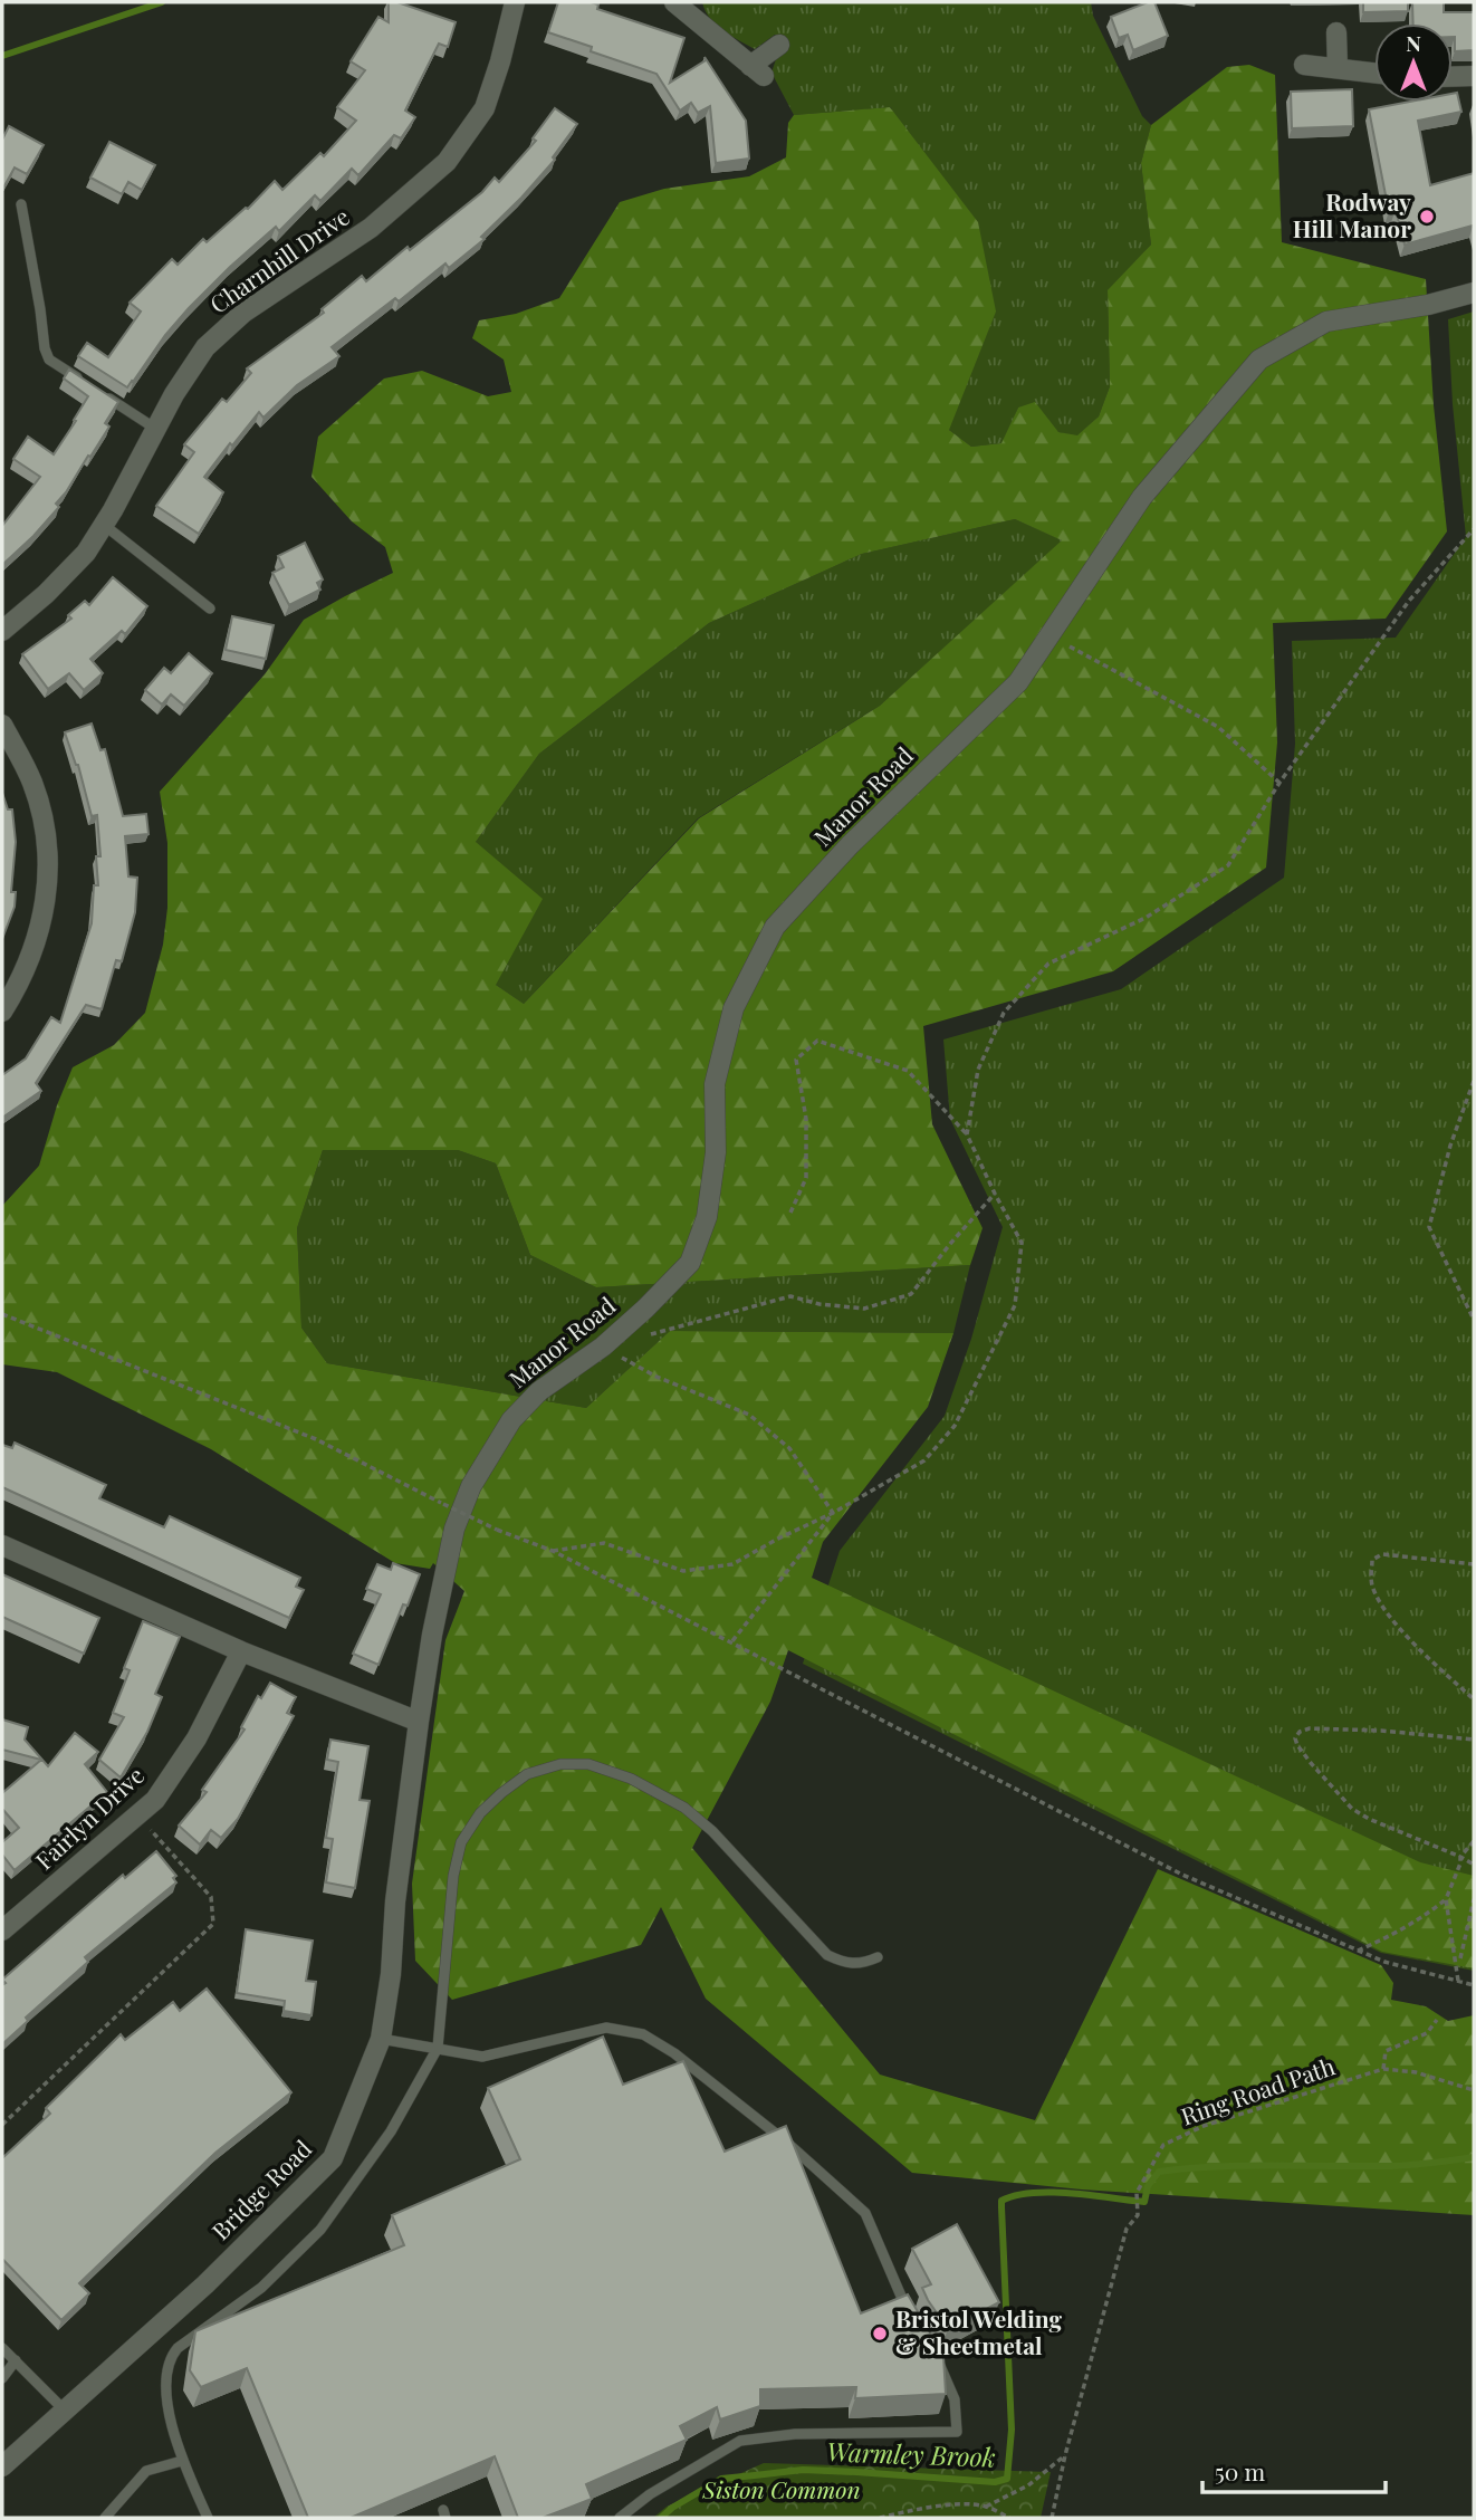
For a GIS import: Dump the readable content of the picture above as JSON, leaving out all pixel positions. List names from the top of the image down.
{
  "streets": {
    "street": [
      "Charnhill Drive",
      "Manor Road",
      "Fairlyn Drive",
      "Bridge Road"
    ],
    "path": ["Ring Road Path"]
  },
  "crossings": [
    ["Manor Road", "Bridge Road"]
  ],
  "water": ["Warmley Brook"],
  "parks": ["Siston Common"],
  "places": ["Rodway Hill Manor", "Bristol Welding & Sheetmetal"],
  "scale_bar": "50 m",
  "north": "top"
}
